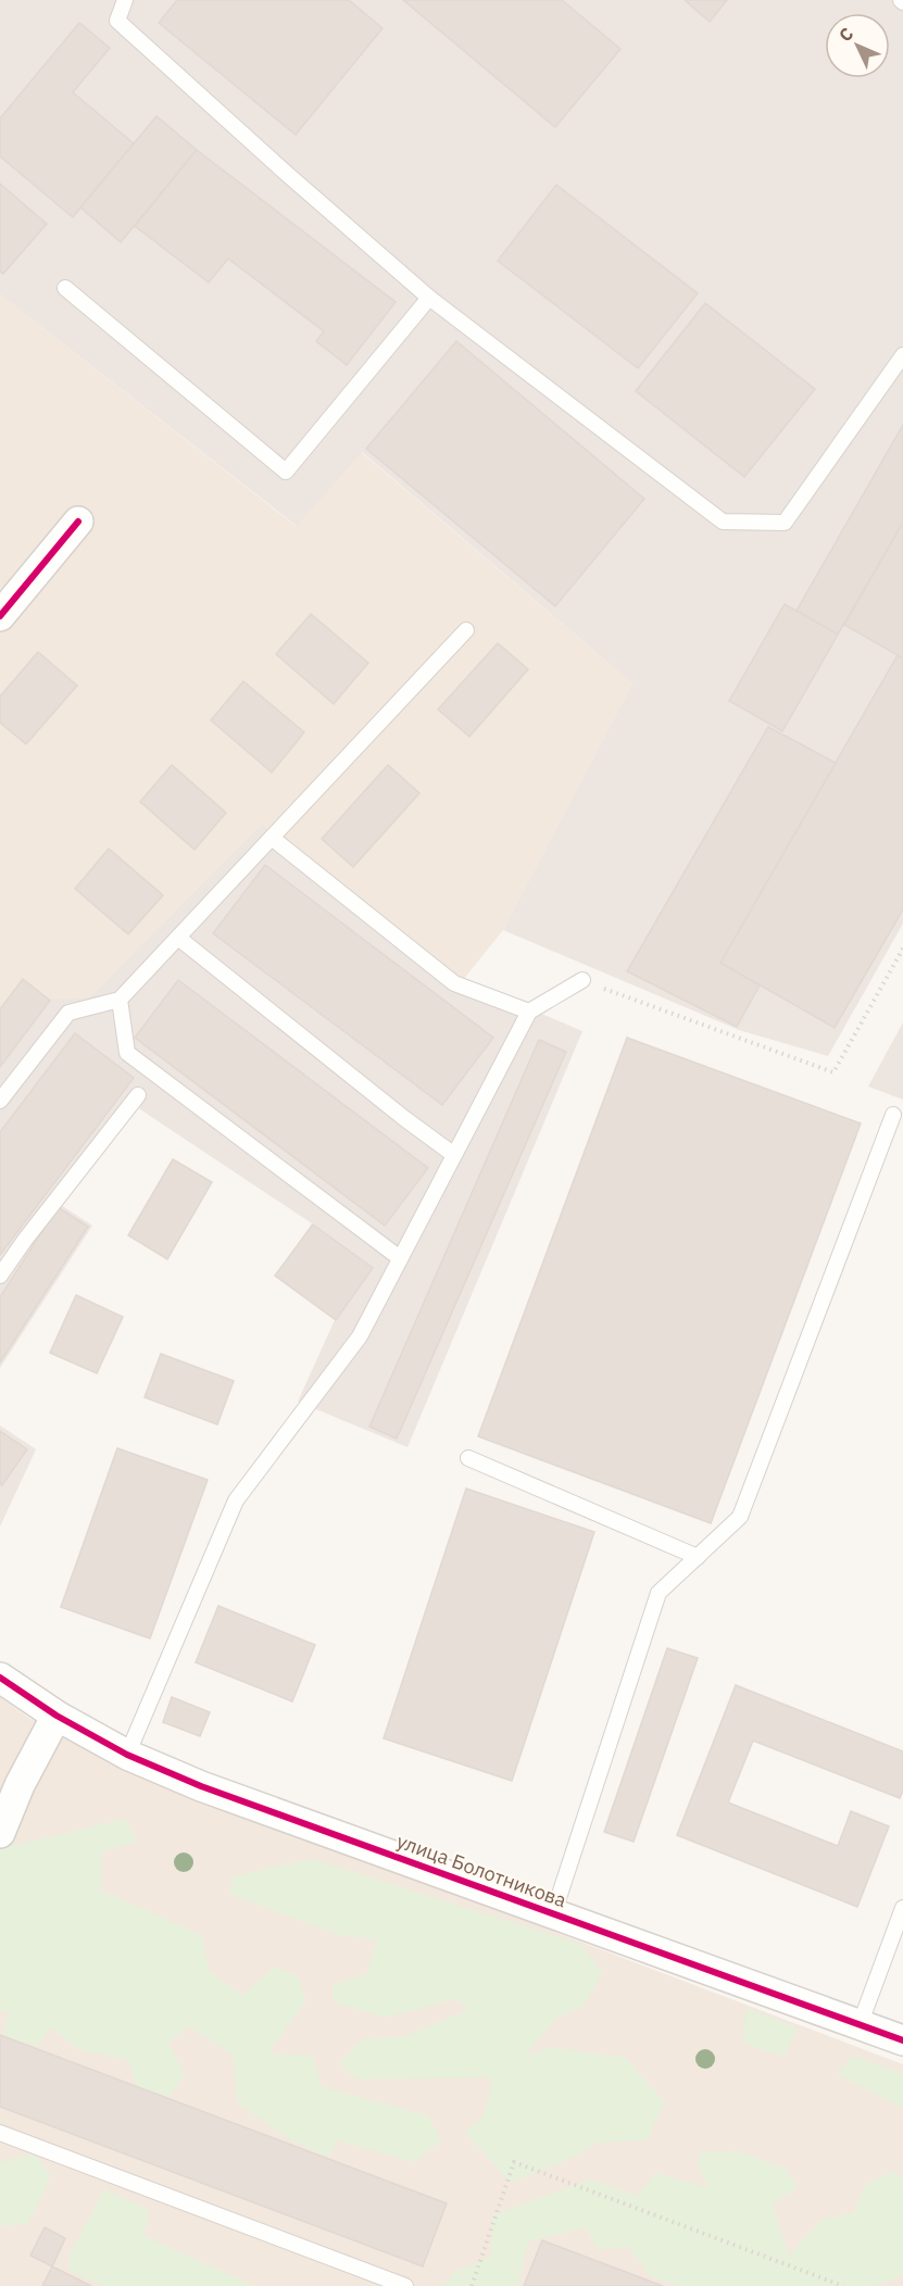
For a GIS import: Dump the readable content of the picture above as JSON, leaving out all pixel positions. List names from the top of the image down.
{
  "streets": {
    "street": ["улица Болотникова"]
  },
  "north": "top left"
}
